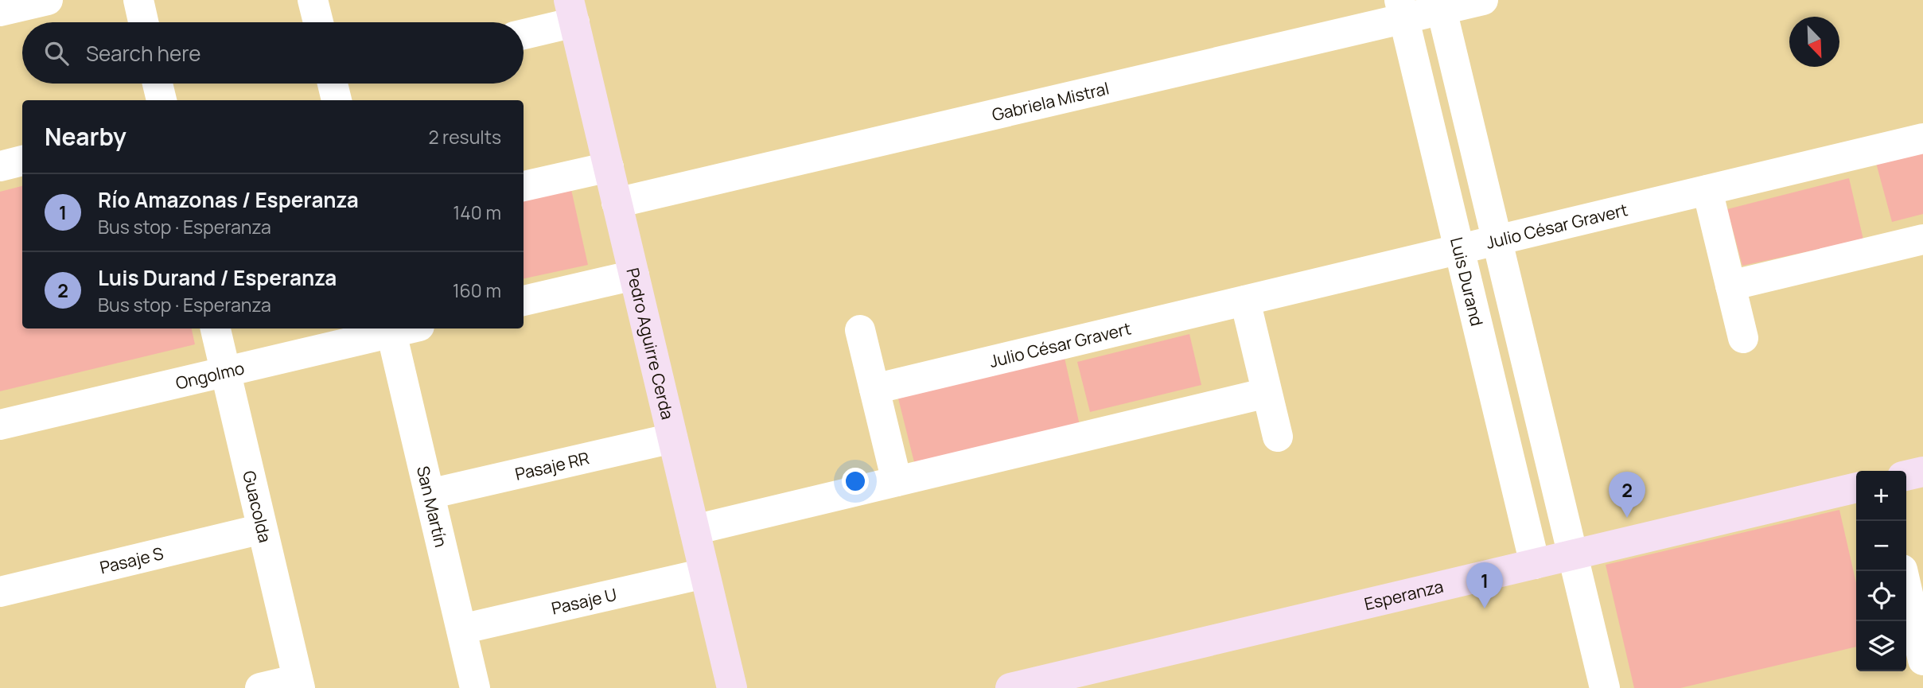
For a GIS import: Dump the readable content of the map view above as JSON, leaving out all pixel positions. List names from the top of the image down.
{
  "streets": {
    "street": [
      "Gabriela Mistral",
      "Julio César Gravert",
      "Luis Durand",
      "Pedro Aguirre Cerda",
      "Ongolmo",
      "Pasaje RR",
      "Guacolda",
      "San Martín",
      "Pasaje S",
      "Esperanza",
      "Pasaje U"
    ]
  },
  "crossings": [
    ["Gabriela Mistral", "Luis Durand"],
    ["Gabriela Mistral", "Pedro Aguirre Cerda"],
    ["Julio César Gravert", "Luis Durand"],
    ["Luis Durand", "Esperanza"],
    ["Pedro Aguirre Cerda", "Pasaje RR"],
    ["Pedro Aguirre Cerda", "Pasaje U"],
    ["Ongolmo", "Guacolda"],
    ["Pasaje RR", "San Martín"],
    ["Guacolda", "Pasaje S"],
    ["San Martín", "Pasaje U"]
  ],
  "north": "bottom right",
  "page": {
    "search": "Search here",
    "heading": ["Nearby", "2 results"],
    "list": [
      {
        "mark": "1",
        "name": "Río Amazonas / Esperanza",
        "note": "Bus stop · Esperanza",
        "value": "140 m"
      },
      {
        "mark": "2",
        "name": "Luis Durand / Esperanza",
        "note": "Bus stop · Esperanza",
        "value": "160 m"
      }
    ],
    "map_buttons": ["+", "−"],
    "pins": ["2", "1"]
  }
}
